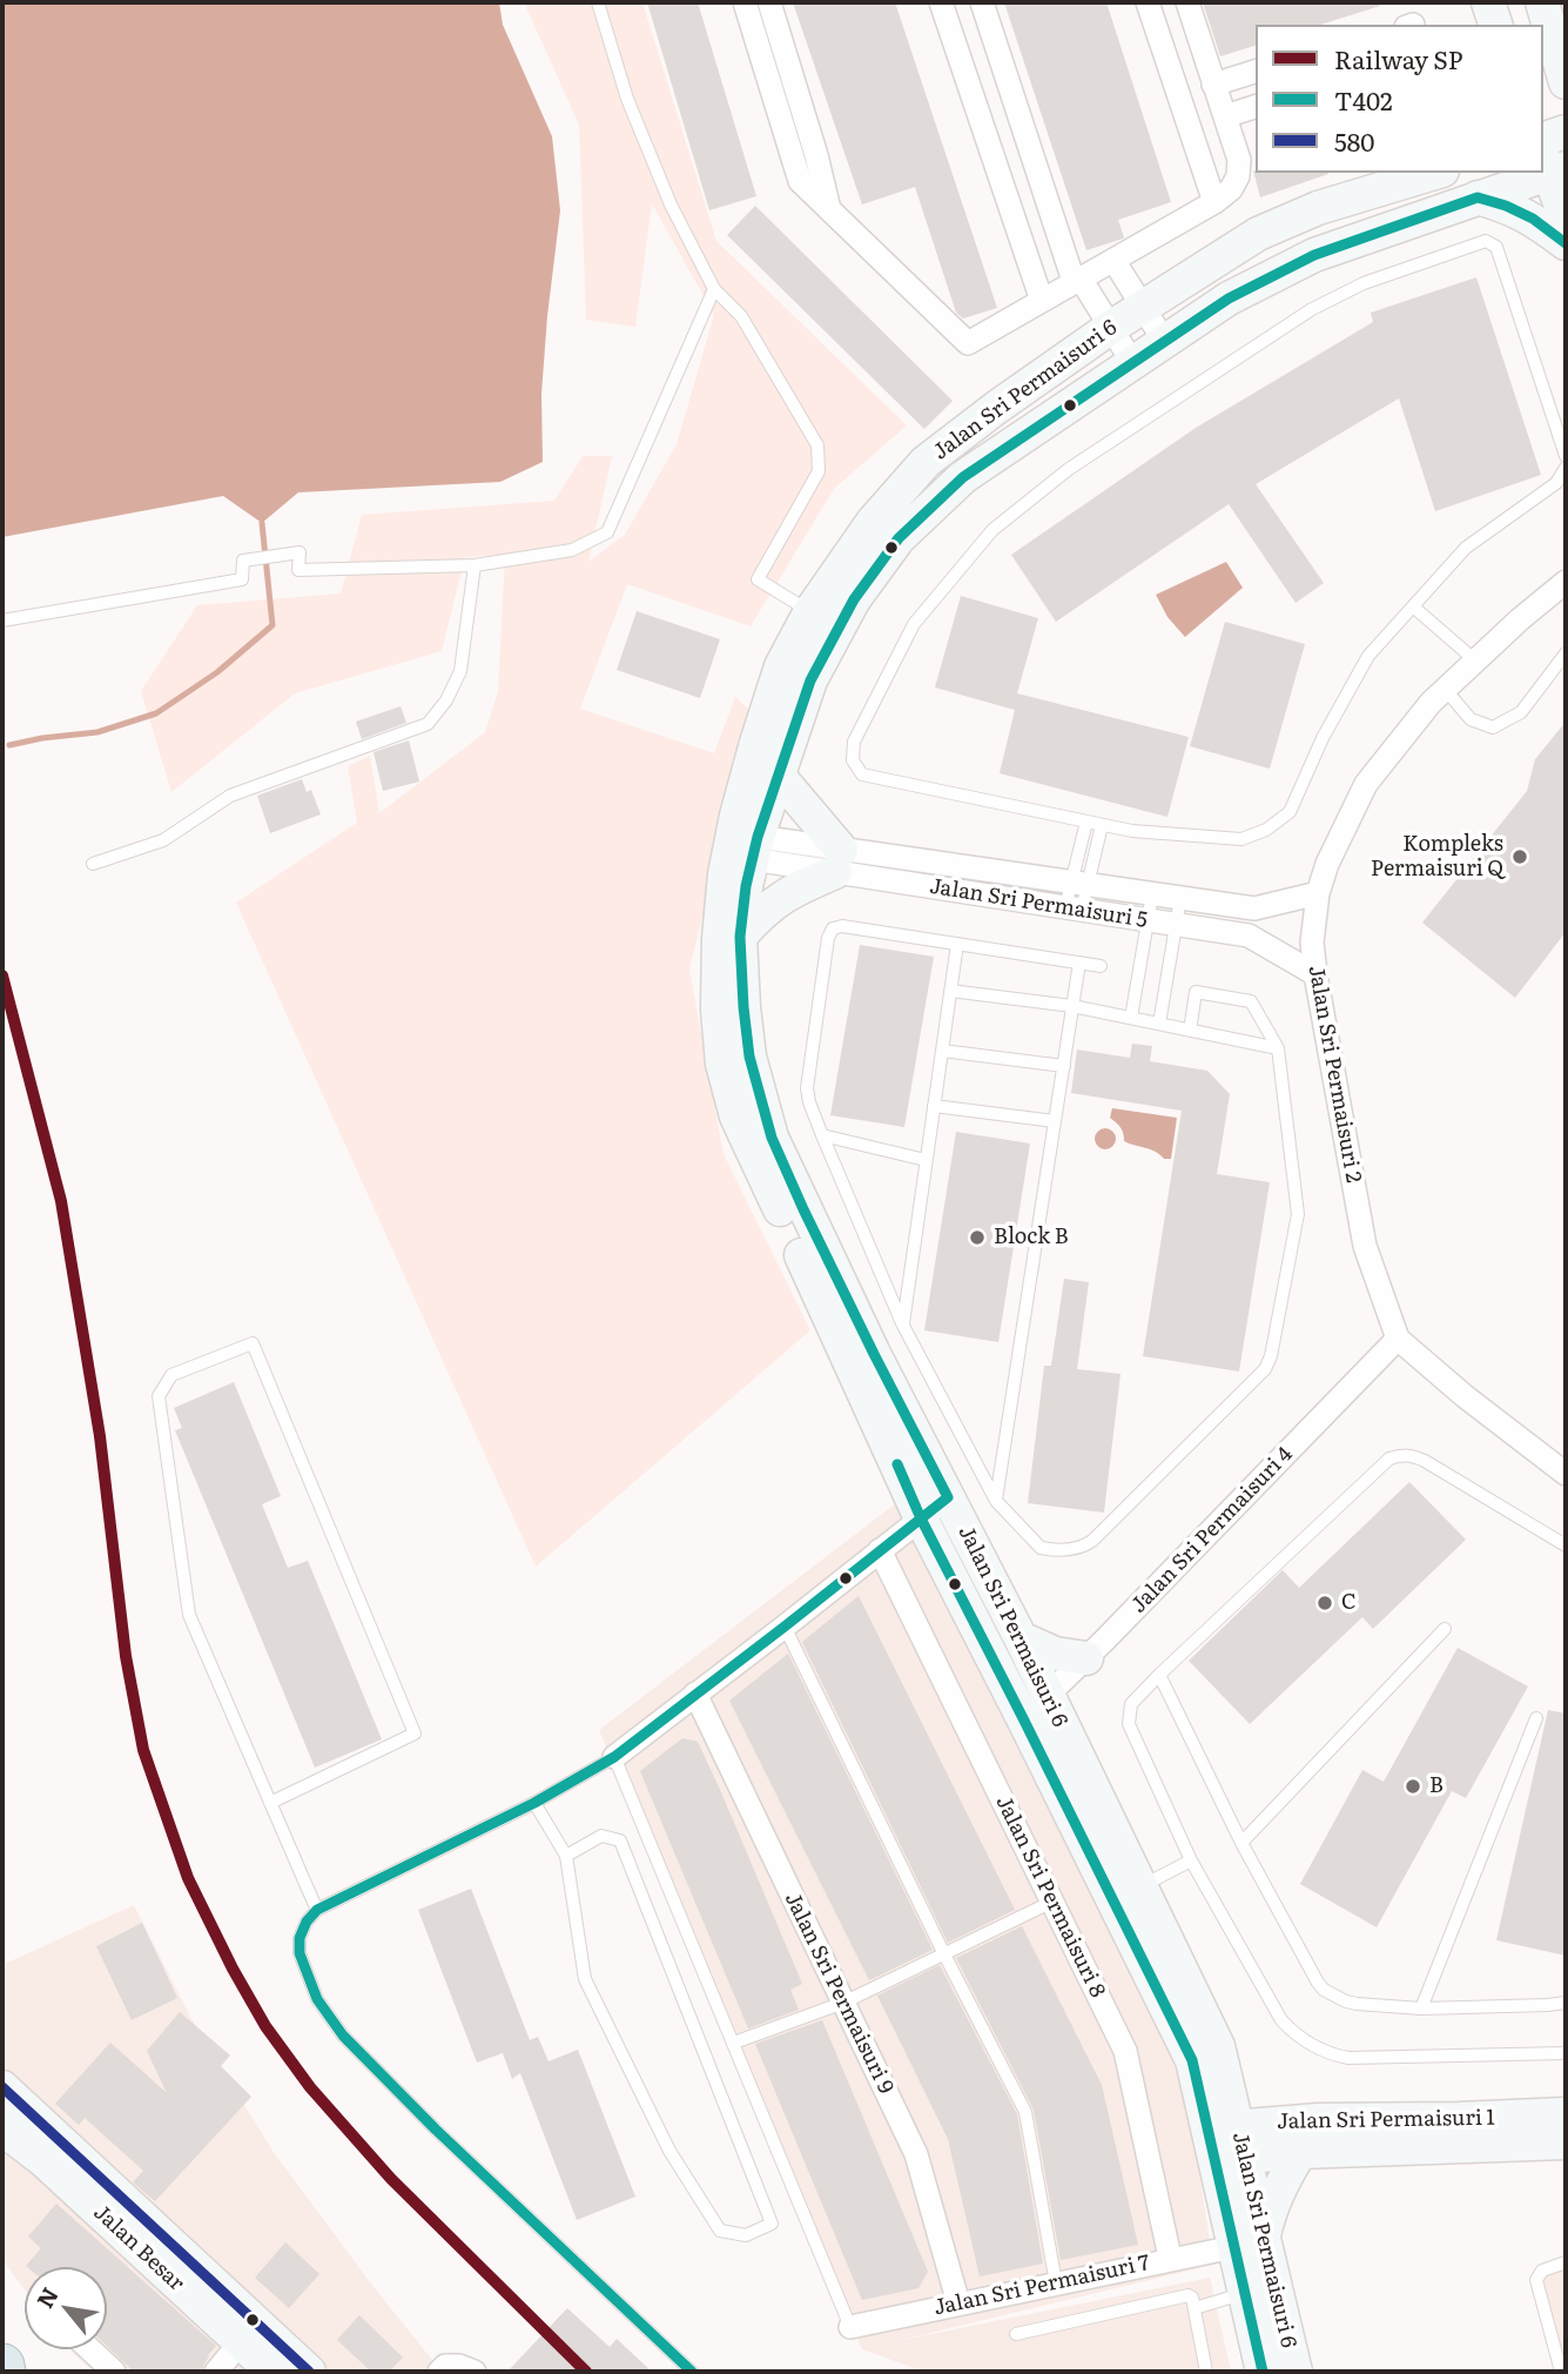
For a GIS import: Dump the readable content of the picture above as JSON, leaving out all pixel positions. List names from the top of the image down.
{
  "streets": {
    "street": [
      "Jalan Sri Permaisuri 6",
      "Jalan Sri Permaisuri 5",
      "Jalan Sri Permaisuri 2",
      "Jalan Sri Permaisuri 4",
      "Jalan Sri Permaisuri 8",
      "Jalan Sri Permaisuri 9",
      "Jalan Sri Permaisuri 1",
      "Jalan Besar",
      "Jalan Sri Permaisuri 7"
    ]
  },
  "crossings": [
    ["Jalan Sri Permaisuri 6", "Jalan Sri Permaisuri 5"],
    ["Jalan Sri Permaisuri 6", "Jalan Sri Permaisuri 4"],
    ["Jalan Sri Permaisuri 6", "Jalan Sri Permaisuri 1"],
    ["Jalan Sri Permaisuri 6", "Jalan Sri Permaisuri 7"],
    ["Jalan Sri Permaisuri 5", "Jalan Sri Permaisuri 2"],
    ["Jalan Sri Permaisuri 2", "Jalan Sri Permaisuri 4"],
    ["Jalan Sri Permaisuri 8", "Jalan Sri Permaisuri 7"],
    ["Jalan Sri Permaisuri 9", "Jalan Sri Permaisuri 7"]
  ],
  "places": [
    "Kompleks Permaisuri Q",
    "Block B",
    "C",
    "B"
  ],
  "lines": ["transit line T402", "rail line SP", "transit line 580"],
  "legend": ["Railway SP", "T402", "580"],
  "north": "top left"
}
